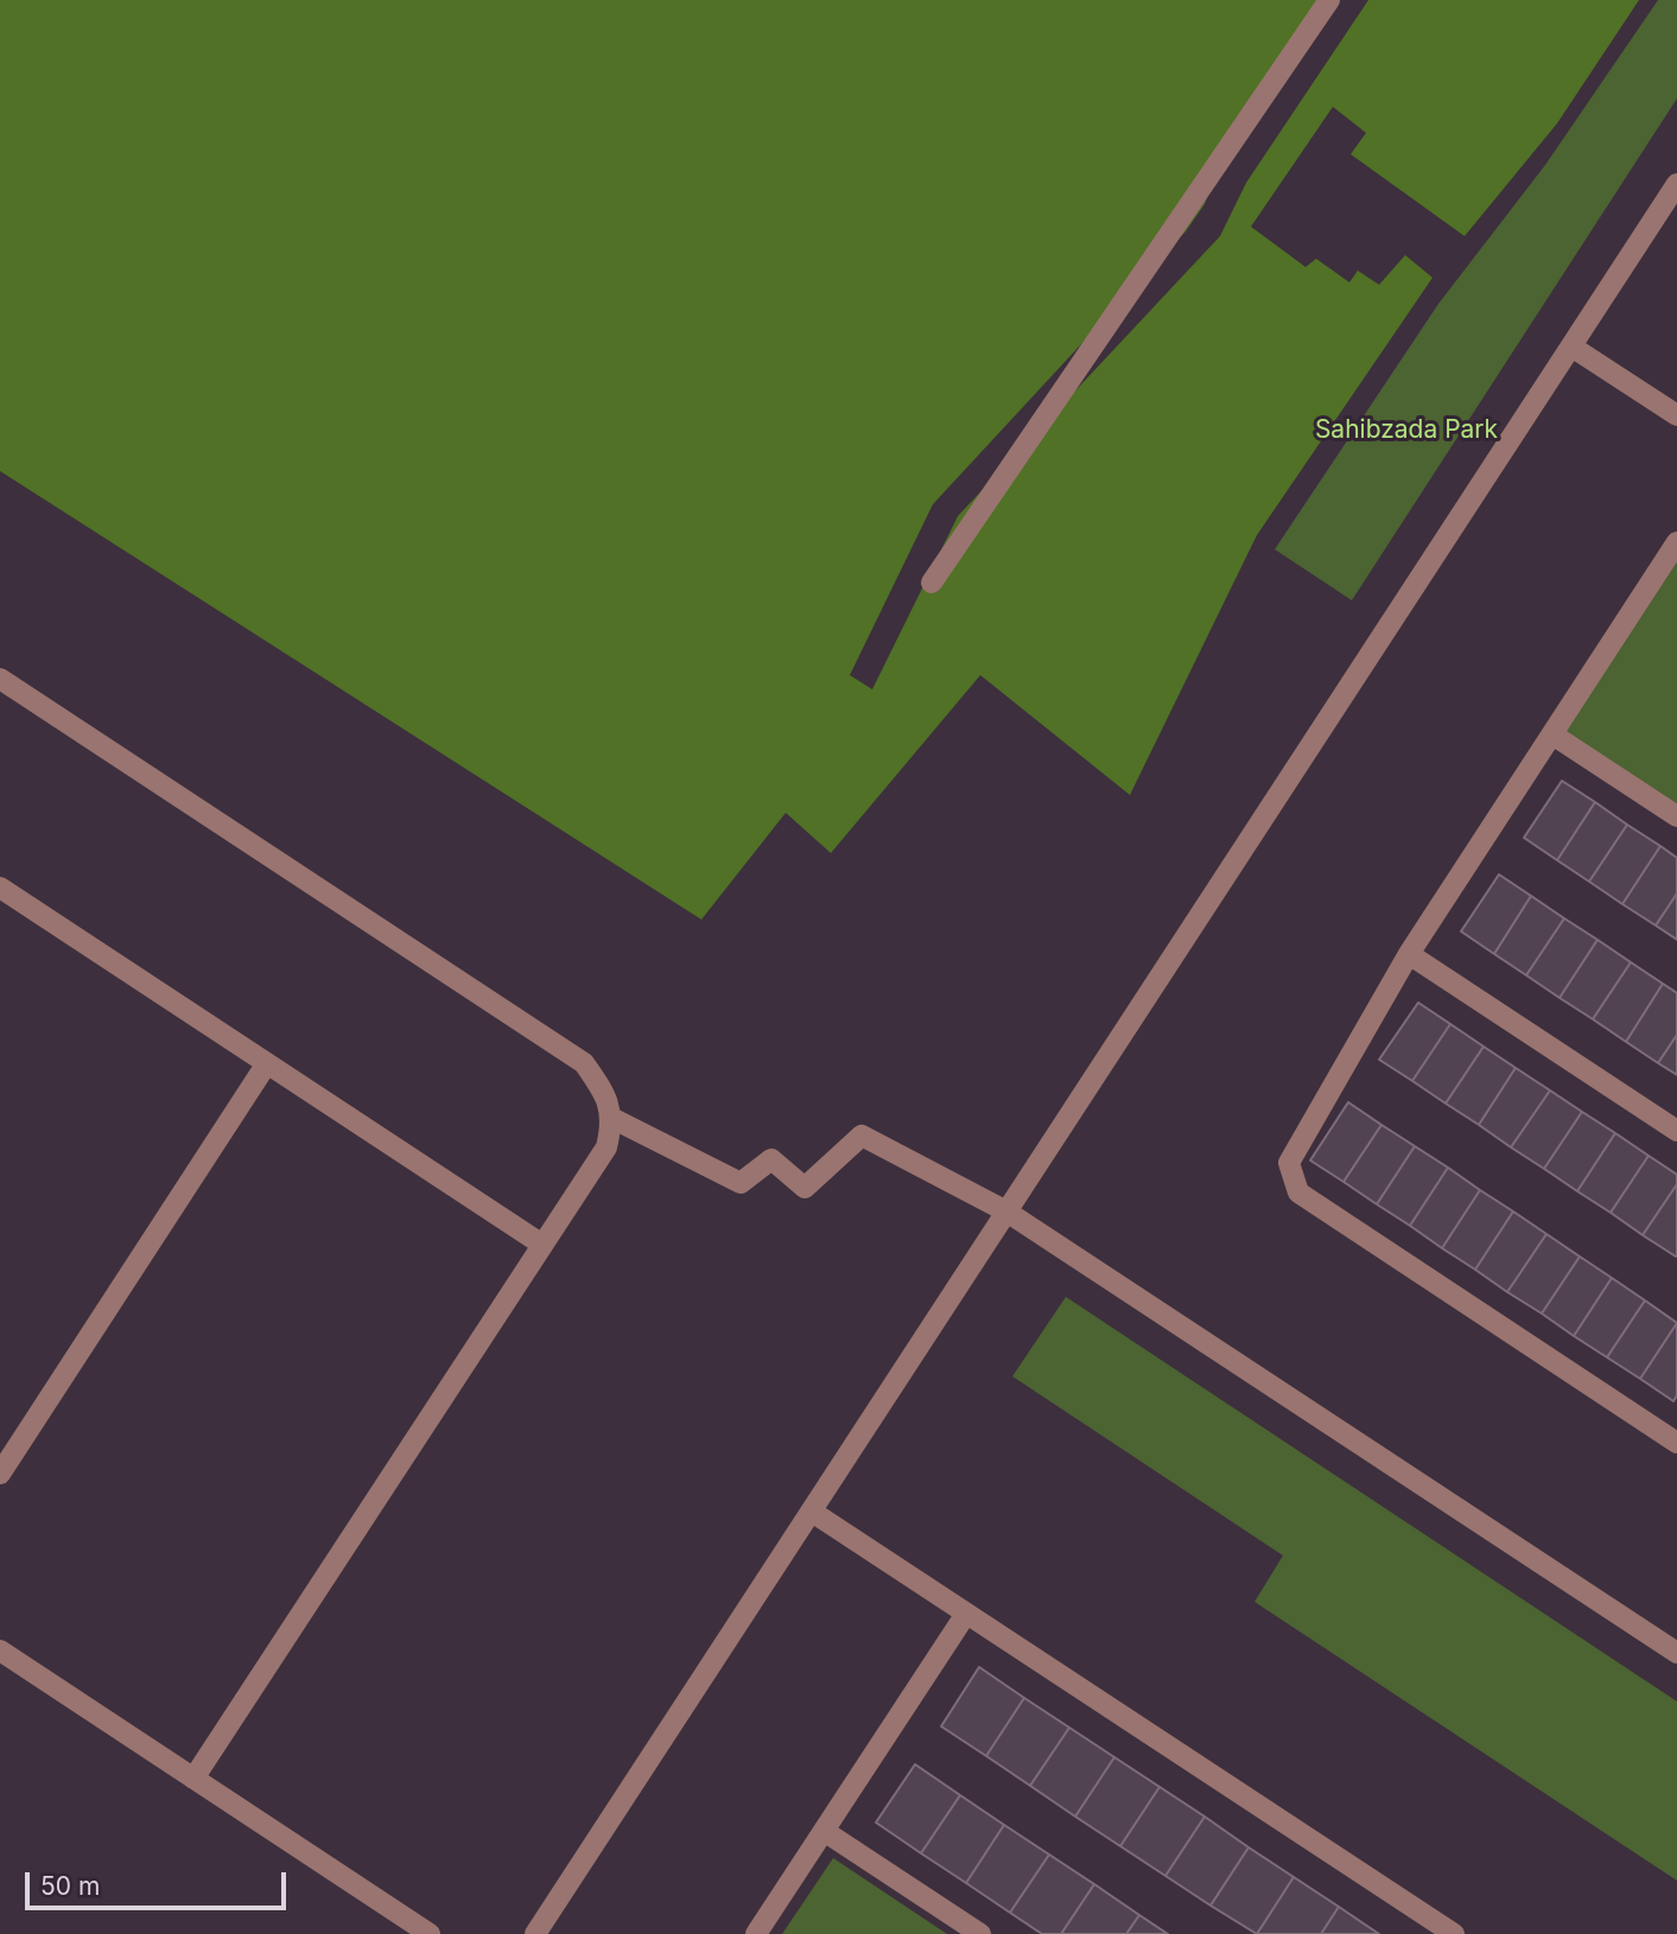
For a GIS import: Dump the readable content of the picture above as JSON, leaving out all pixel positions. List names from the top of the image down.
{
  "parks": ["Sahibzada Park"],
  "scale_bar": "50 m"
}
